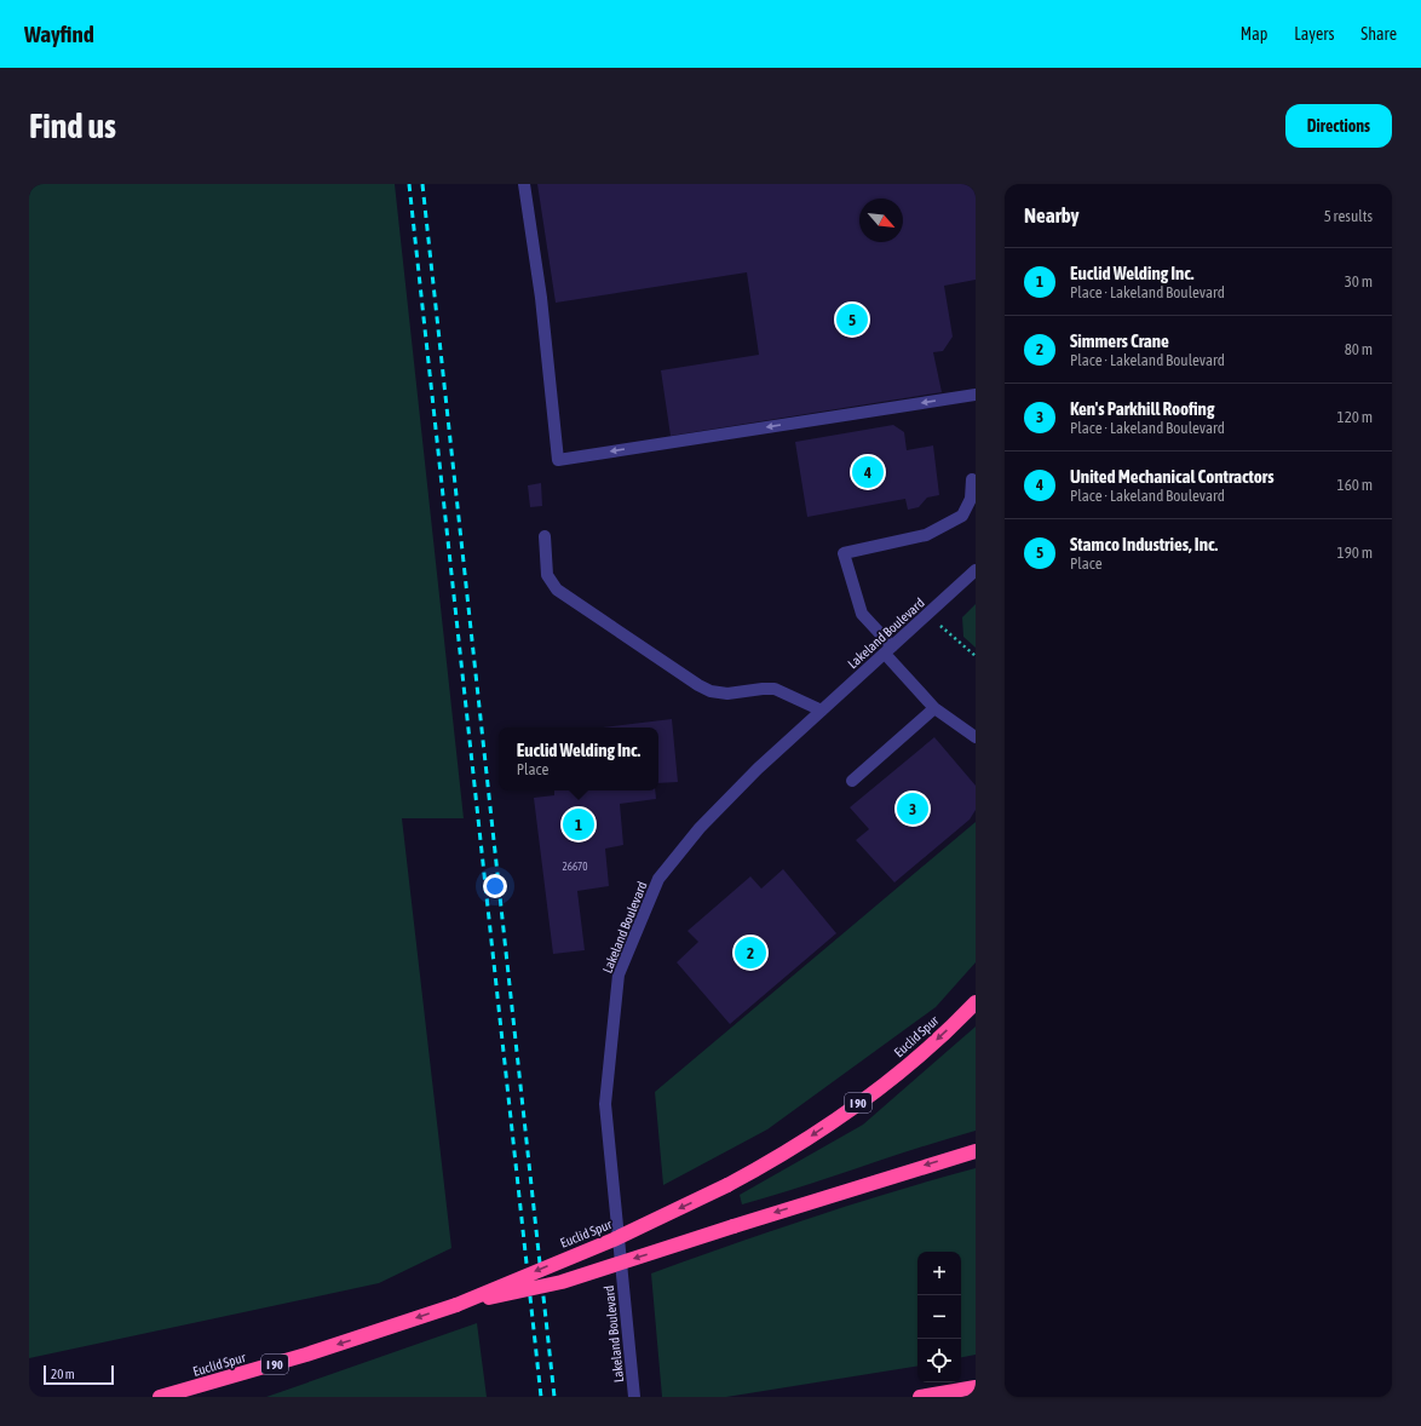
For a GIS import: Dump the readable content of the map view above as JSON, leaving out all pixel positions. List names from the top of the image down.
{
  "streets": {
    "highway": ["Euclid Spur", "I 90"],
    "street": ["Lakeland Boulevard"]
  },
  "house_numbers": ["26670"],
  "scale_bar": "20 m",
  "north": "bottom right",
  "page": {
    "header": "Wayfind",
    "nav": ["Map", "Layers", "Share"],
    "buttons": "Directions",
    "title": "Find us",
    "heading": ["Nearby", "5 results"],
    "list": [
      {
        "mark": "1",
        "name": "Euclid Welding Inc.",
        "note": "Place · Lakeland Boulevard",
        "value": "30 m"
      },
      {
        "mark": "2",
        "name": "Simmers Crane",
        "note": "Place · Lakeland Boulevard",
        "value": "80 m"
      },
      {
        "mark": "3",
        "name": "Ken's Parkhill Roofing",
        "note": "Place · Lakeland Boulevard",
        "value": "120 m"
      },
      {
        "mark": "4",
        "name": "United Mechanical Contractors",
        "note": "Place · Lakeland Boulevard",
        "value": "160 m"
      },
      {
        "mark": "5",
        "name": "Stamco Industries, Inc.",
        "note": "Place",
        "value": "190 m"
      }
    ],
    "pins": [
      "5",
      "4",
      "3",
      "1",
      "2"
    ],
    "popup": ["Euclid Welding Inc.", "Place"],
    "map_buttons": ["+", "−"],
    "scale": "20 m"
  }
}
